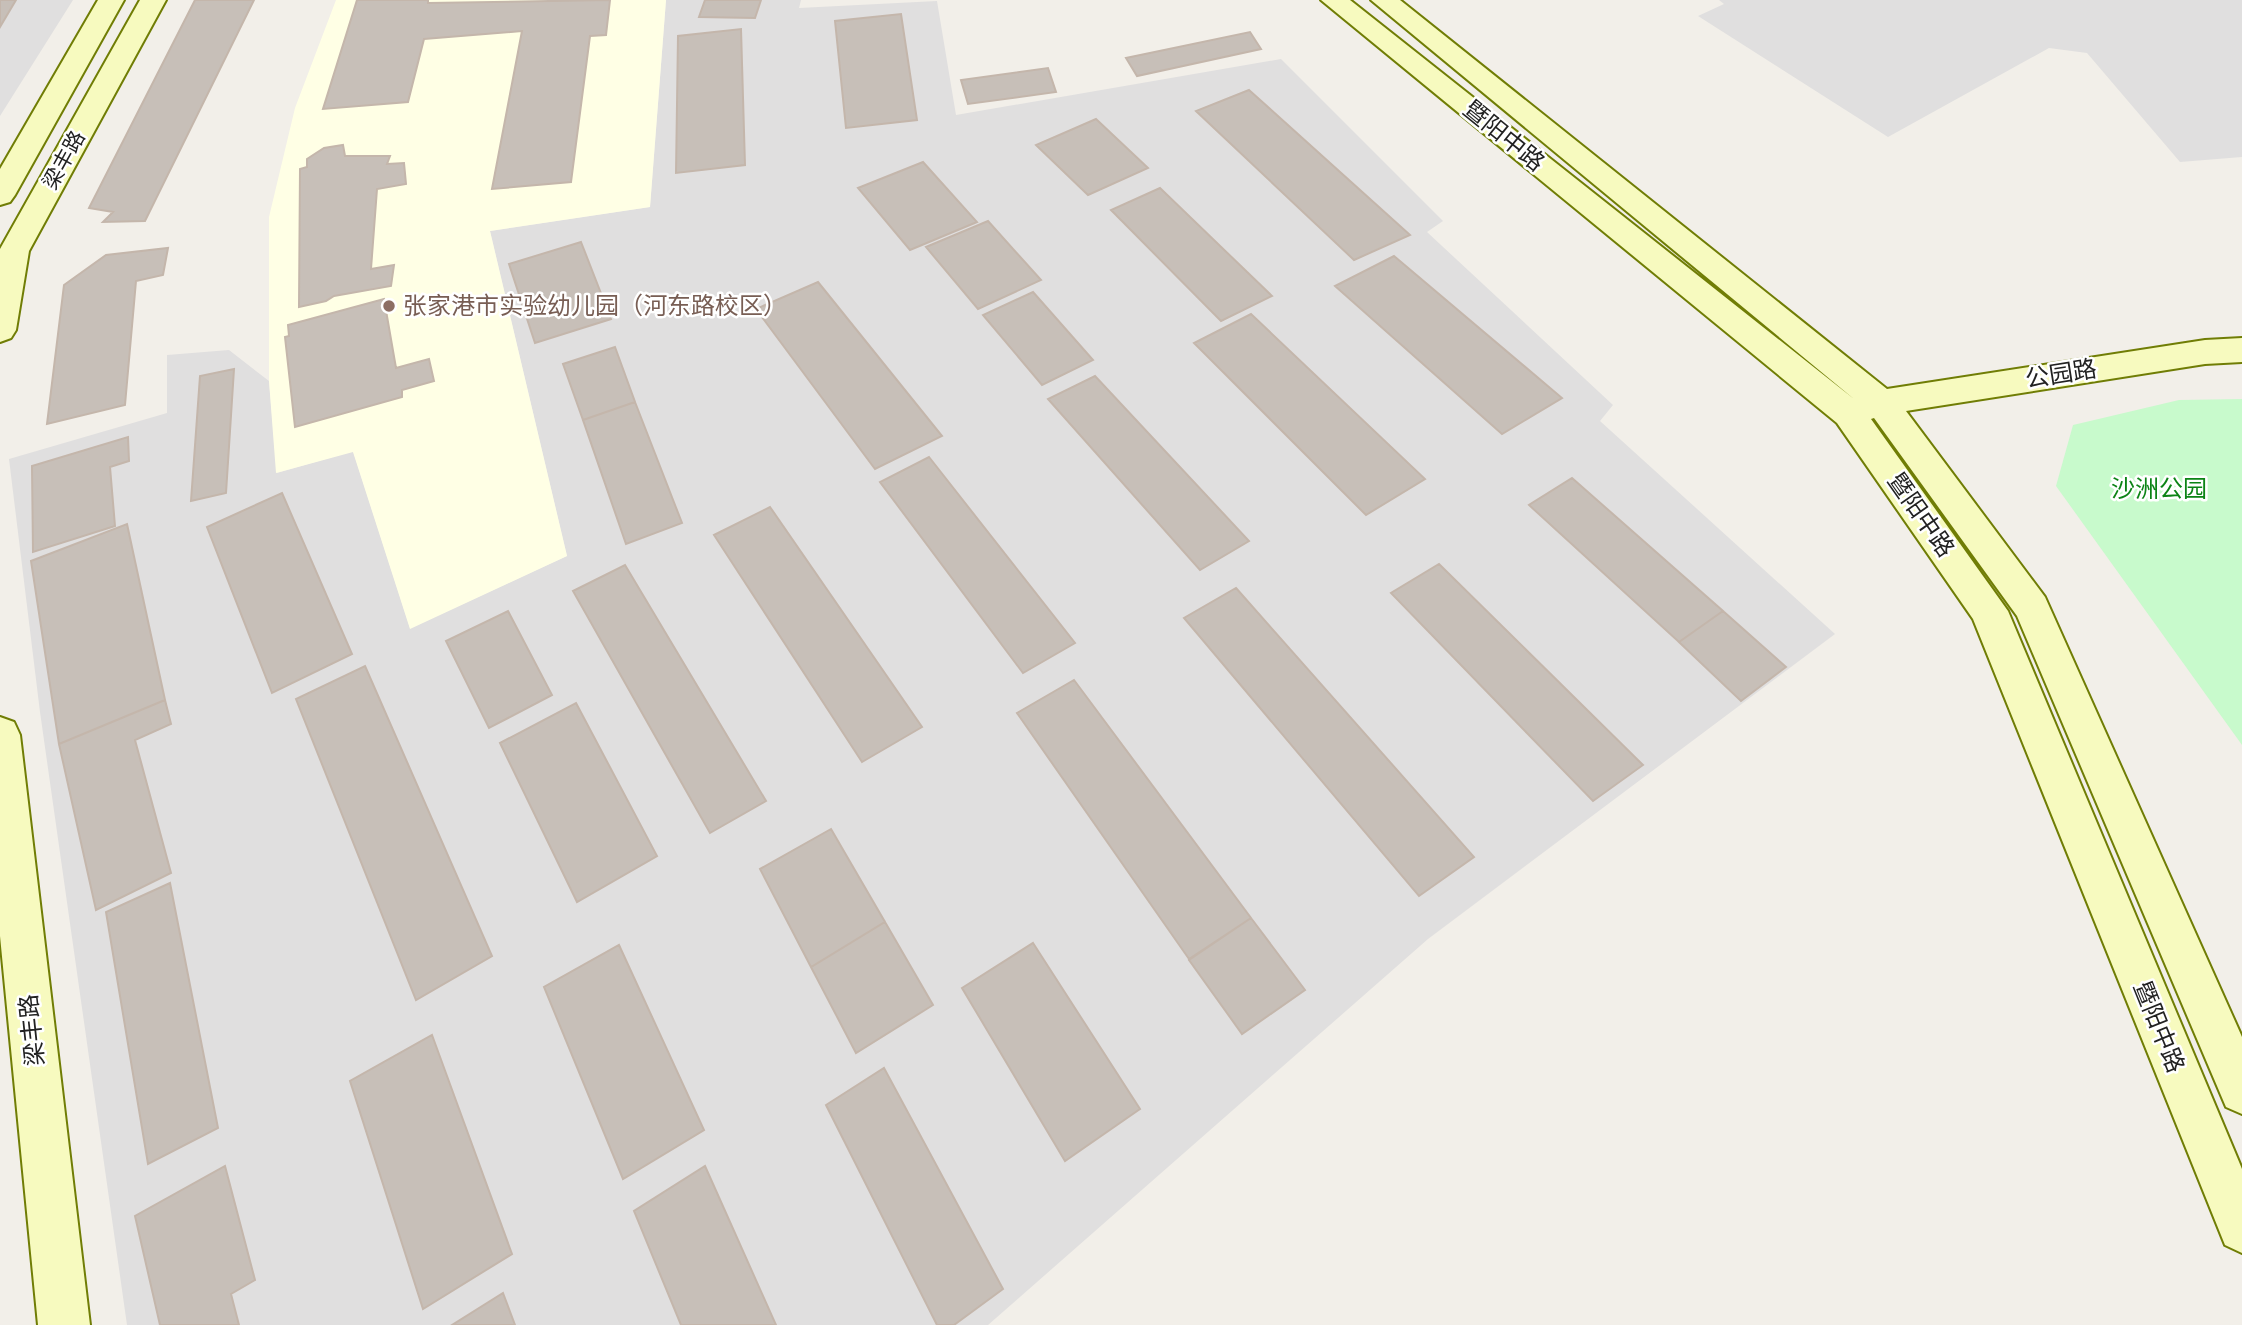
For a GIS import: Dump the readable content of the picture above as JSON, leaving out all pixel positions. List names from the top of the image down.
{
  "streets": {
    "main road": ["暨阳中路", "梁丰路", "公园路"]
  },
  "crossings": [
    ["暨阳中路", "公园路"]
  ],
  "parks": ["沙洲公园"],
  "places": ["张家港市实验幼儿园（河东路校区）"]
}
